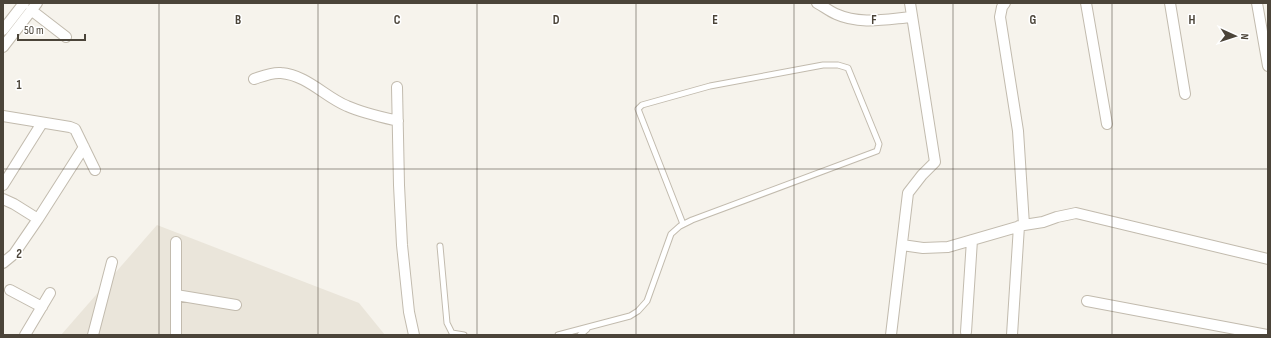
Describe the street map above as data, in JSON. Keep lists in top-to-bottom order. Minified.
{"scale_bar":"50 m","north":"right","grid":{"columns":["B","C","D","E","F","G","H"],"rows":["1","2"]}}
